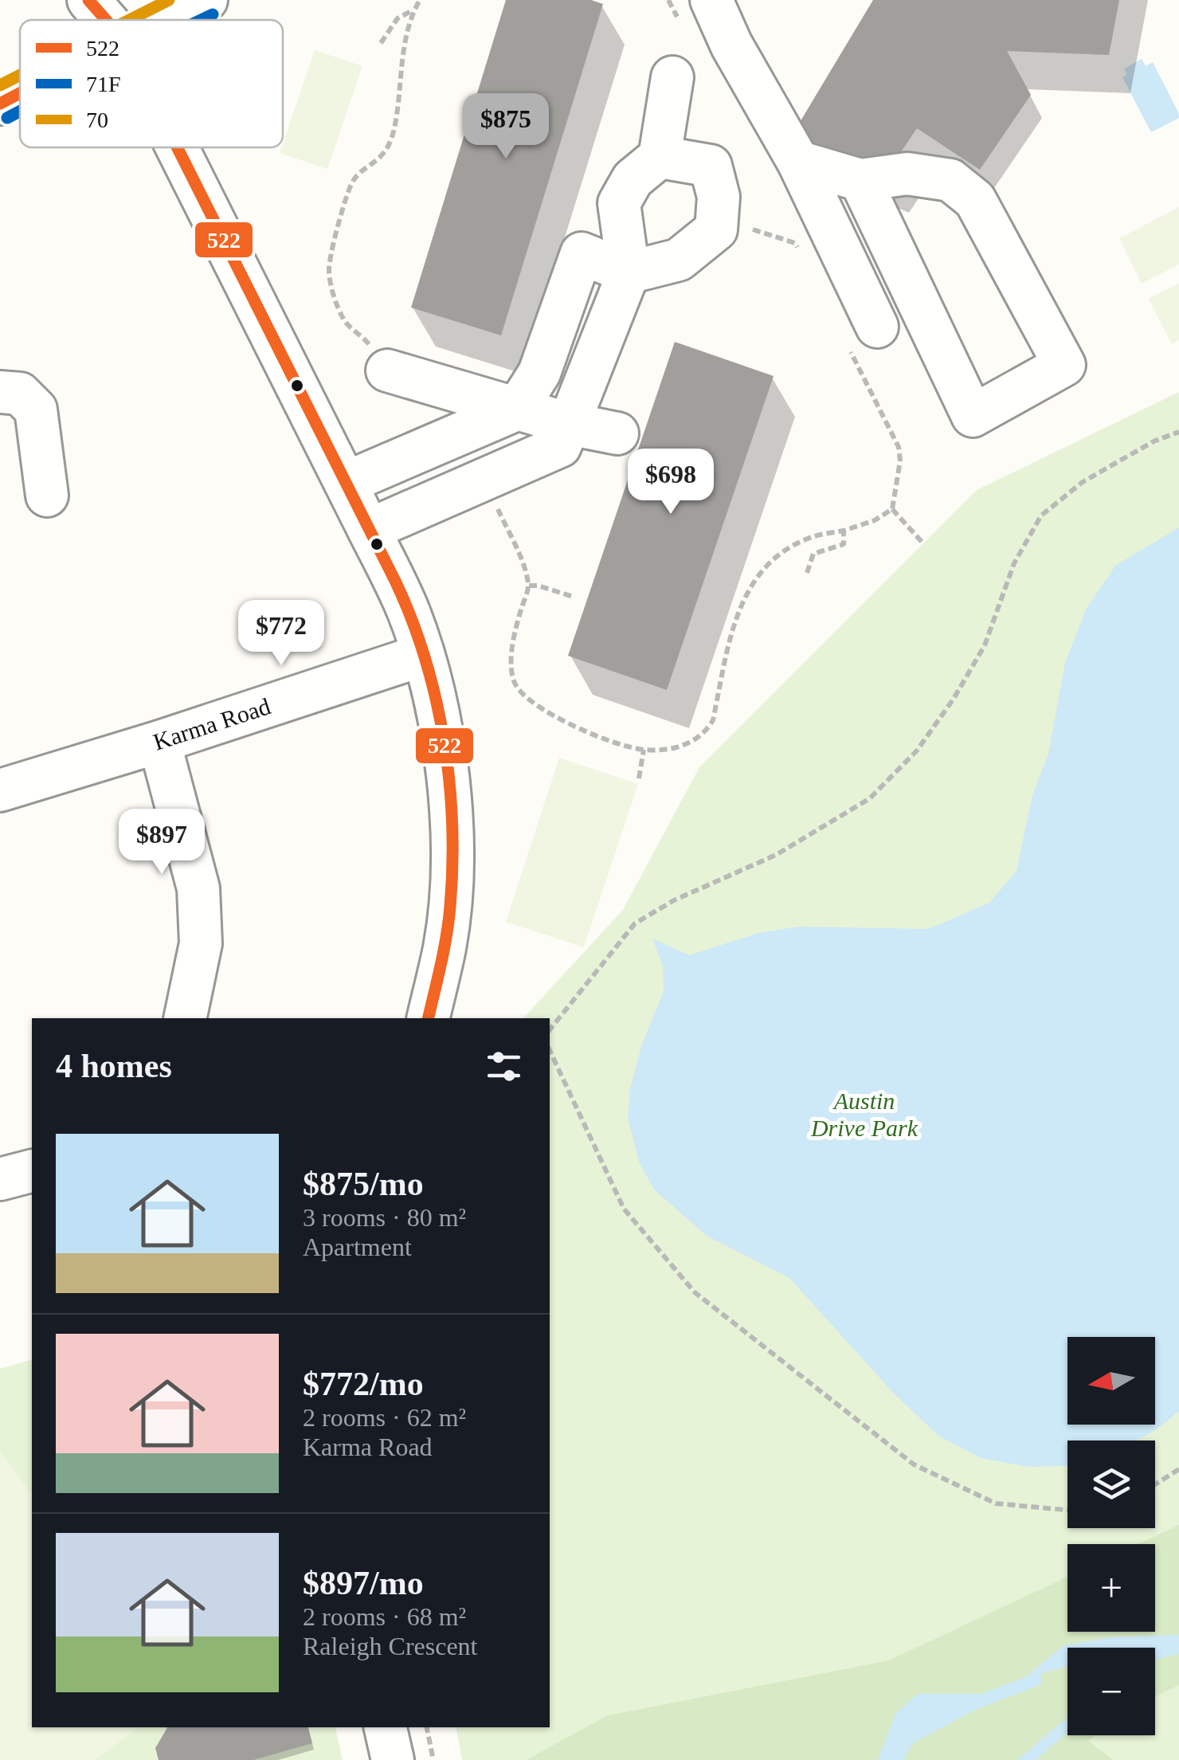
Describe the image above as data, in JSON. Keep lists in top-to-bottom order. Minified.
{"streets":{"street":["Karma Road"]},"parks":["Austin Drive Park"],"lines":["transit line 522","transit line 70","transit line 71F"],"legend":["522","71F","70"],"north":"left","page":{"price":["$875","$698","$772","$897"],"heading":"4 homes","list":[{"name":"$875/mo","note":"3 rooms · 80 m² · Apartment"},{"name":"$772/mo","note":"2 rooms · 62 m² · Karma Road"},{"name":"$897/mo","note":"2 rooms · 68 m² · Raleigh Crescent"}],"map_buttons":["+","−"]}}
